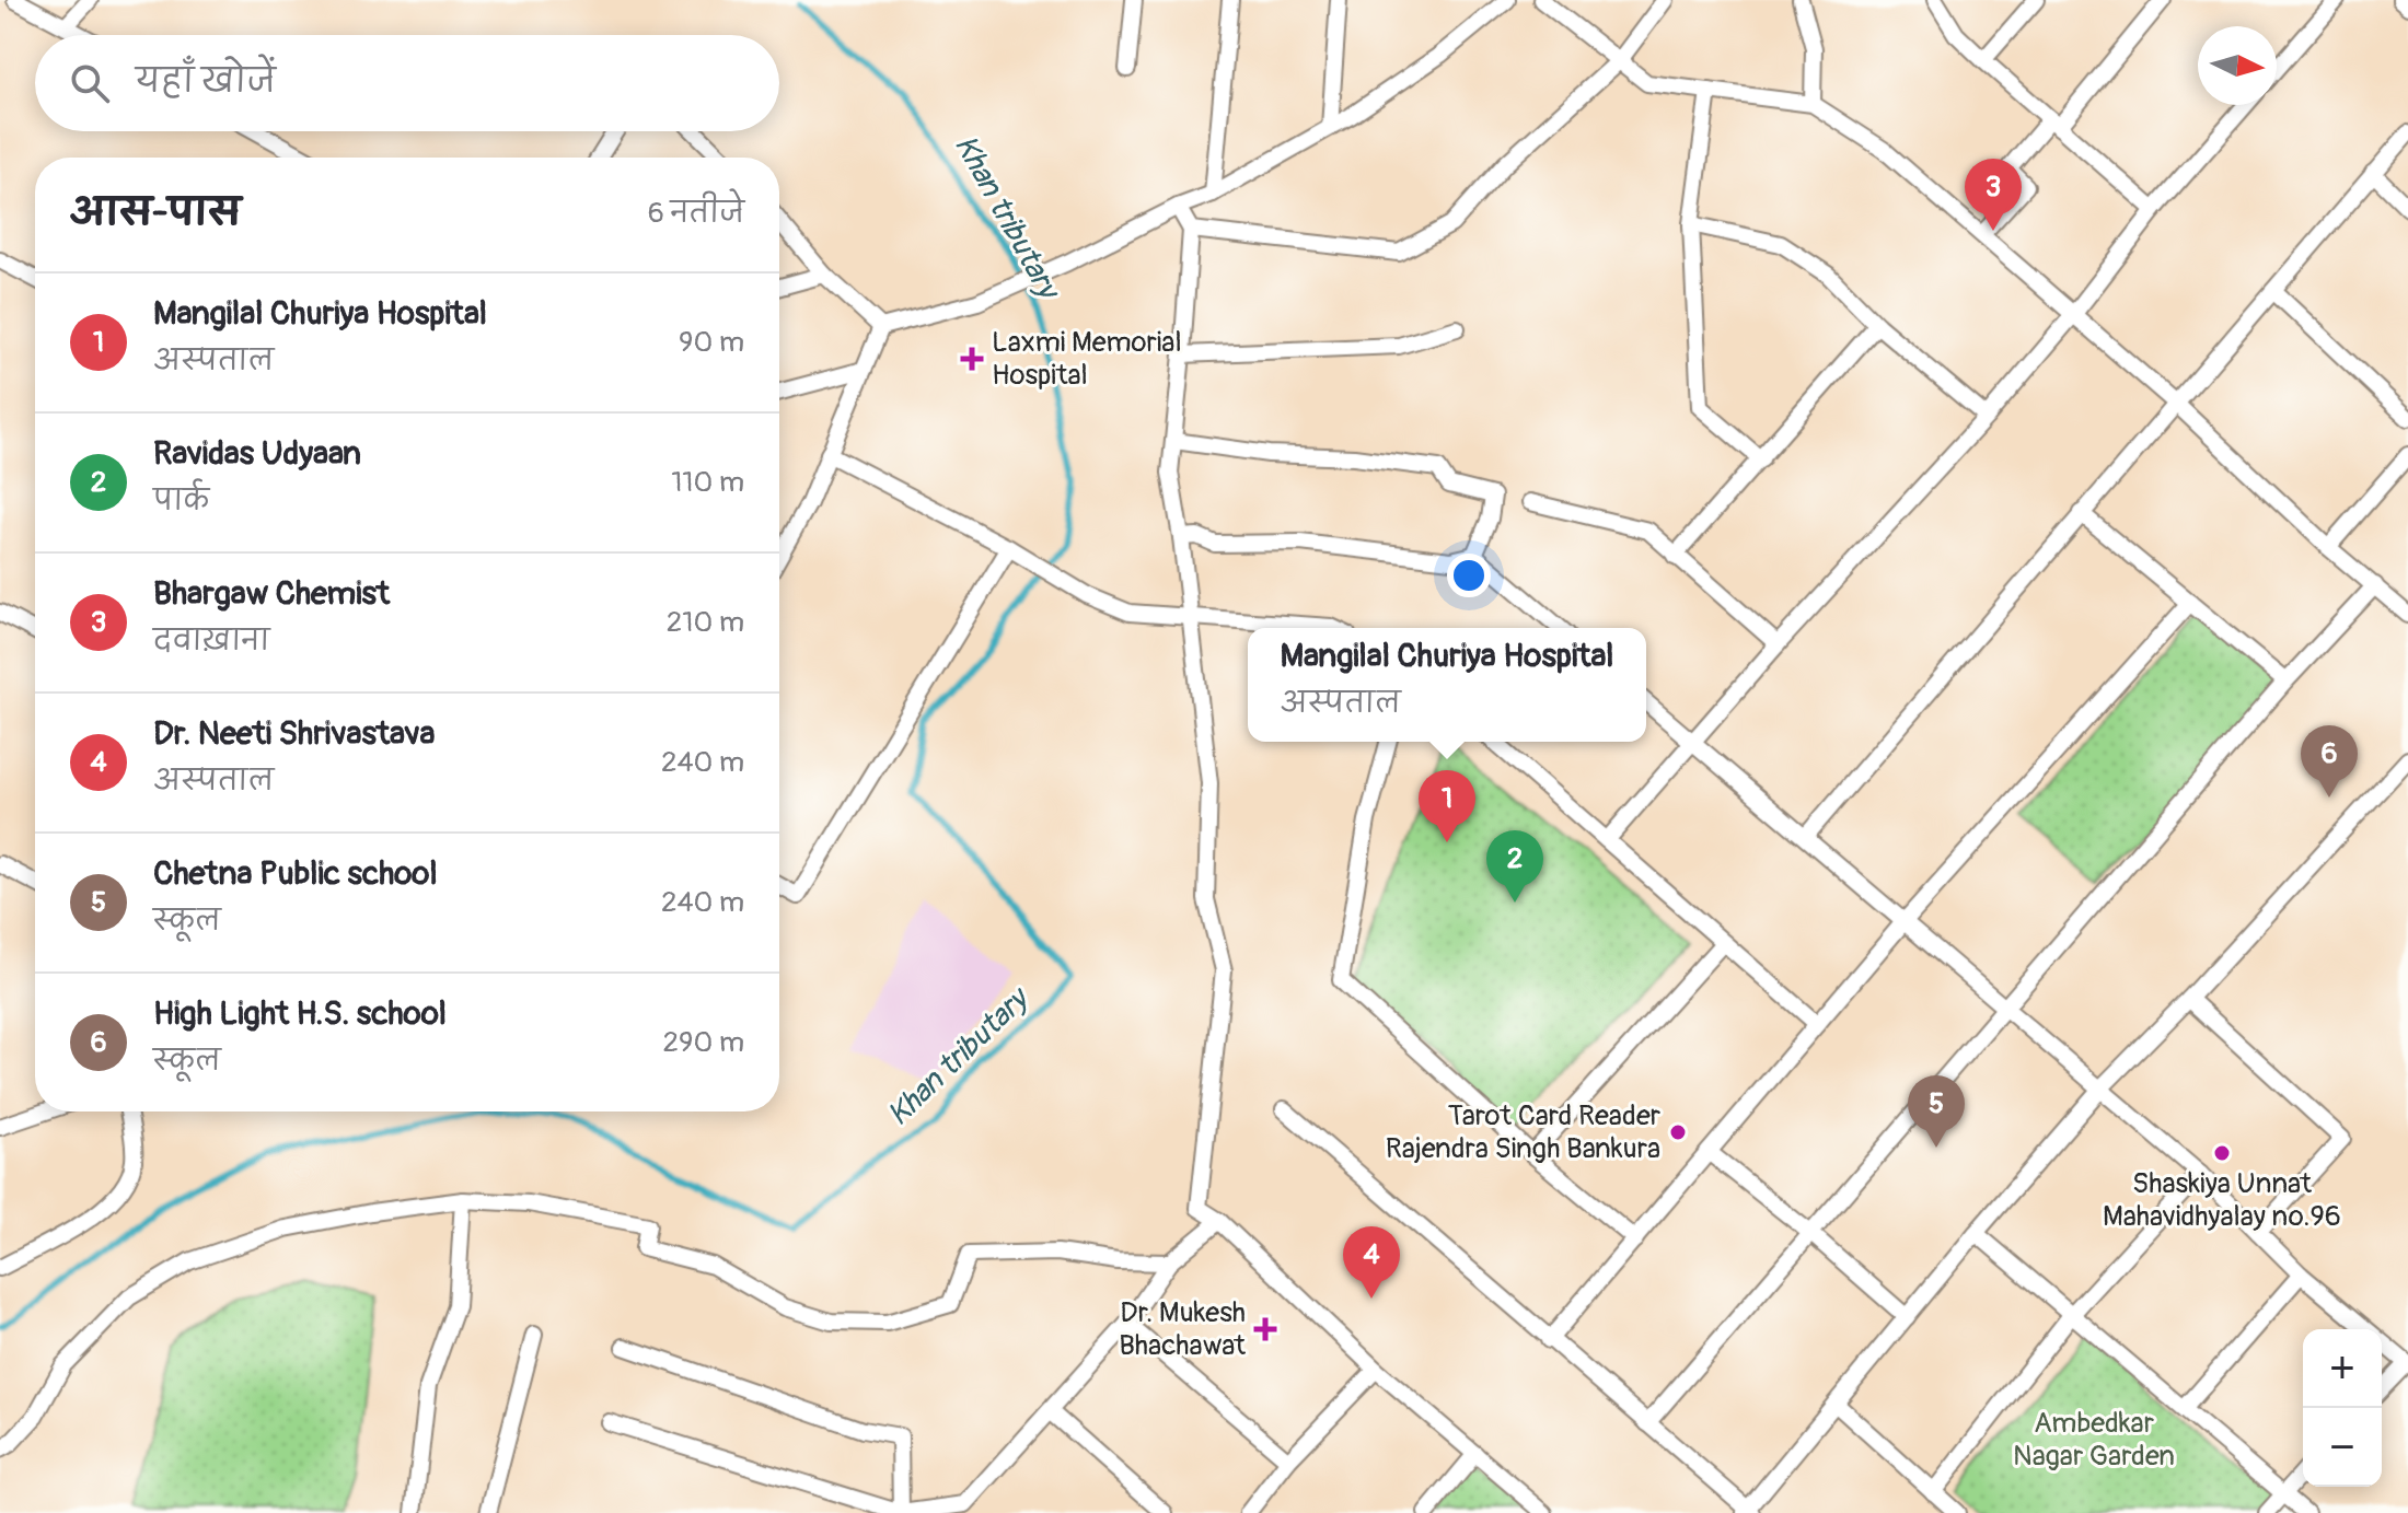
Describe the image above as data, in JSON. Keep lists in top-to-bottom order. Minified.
{"water":["Khan tributary"],"parks":["Ambedkar Nagar Garden"],"places":{"health":["Laxmi Memorial Hospital","Dr. Mukesh Bhachawat"],"other":["Tarot Card Reader Rajendra Singh Bankura","Shaskiya Unnat Mahavidhyalay no.96"]},"north":"right","page":{"search":"यहाँ खोजें","heading":["आस-पास","6 नतीजे"],"pins":["3","6","1","2","5","4"],"list":[{"mark":"1","name":"Mangilal Churiya Hospital","note":"अस्पताल","value":"90 m"},{"mark":"2","name":"Ravidas Udyaan","note":"पार्क","value":"110 m"},{"mark":"3","name":"Bhargaw Chemist","note":"दवाख़ाना","value":"210 m"},{"mark":"4","name":"Dr. Neeti Shrivastava","note":"अस्पताल","value":"240 m"},{"mark":"5","name":"Chetna Public school","note":"स्कूल","value":"240 m"},{"mark":"6","name":"High Light H.S. school","note":"स्कूल","value":"290 m"}],"popup":["Mangilal Churiya Hospital","अस्पताल"],"map_buttons":["+","−"]}}
